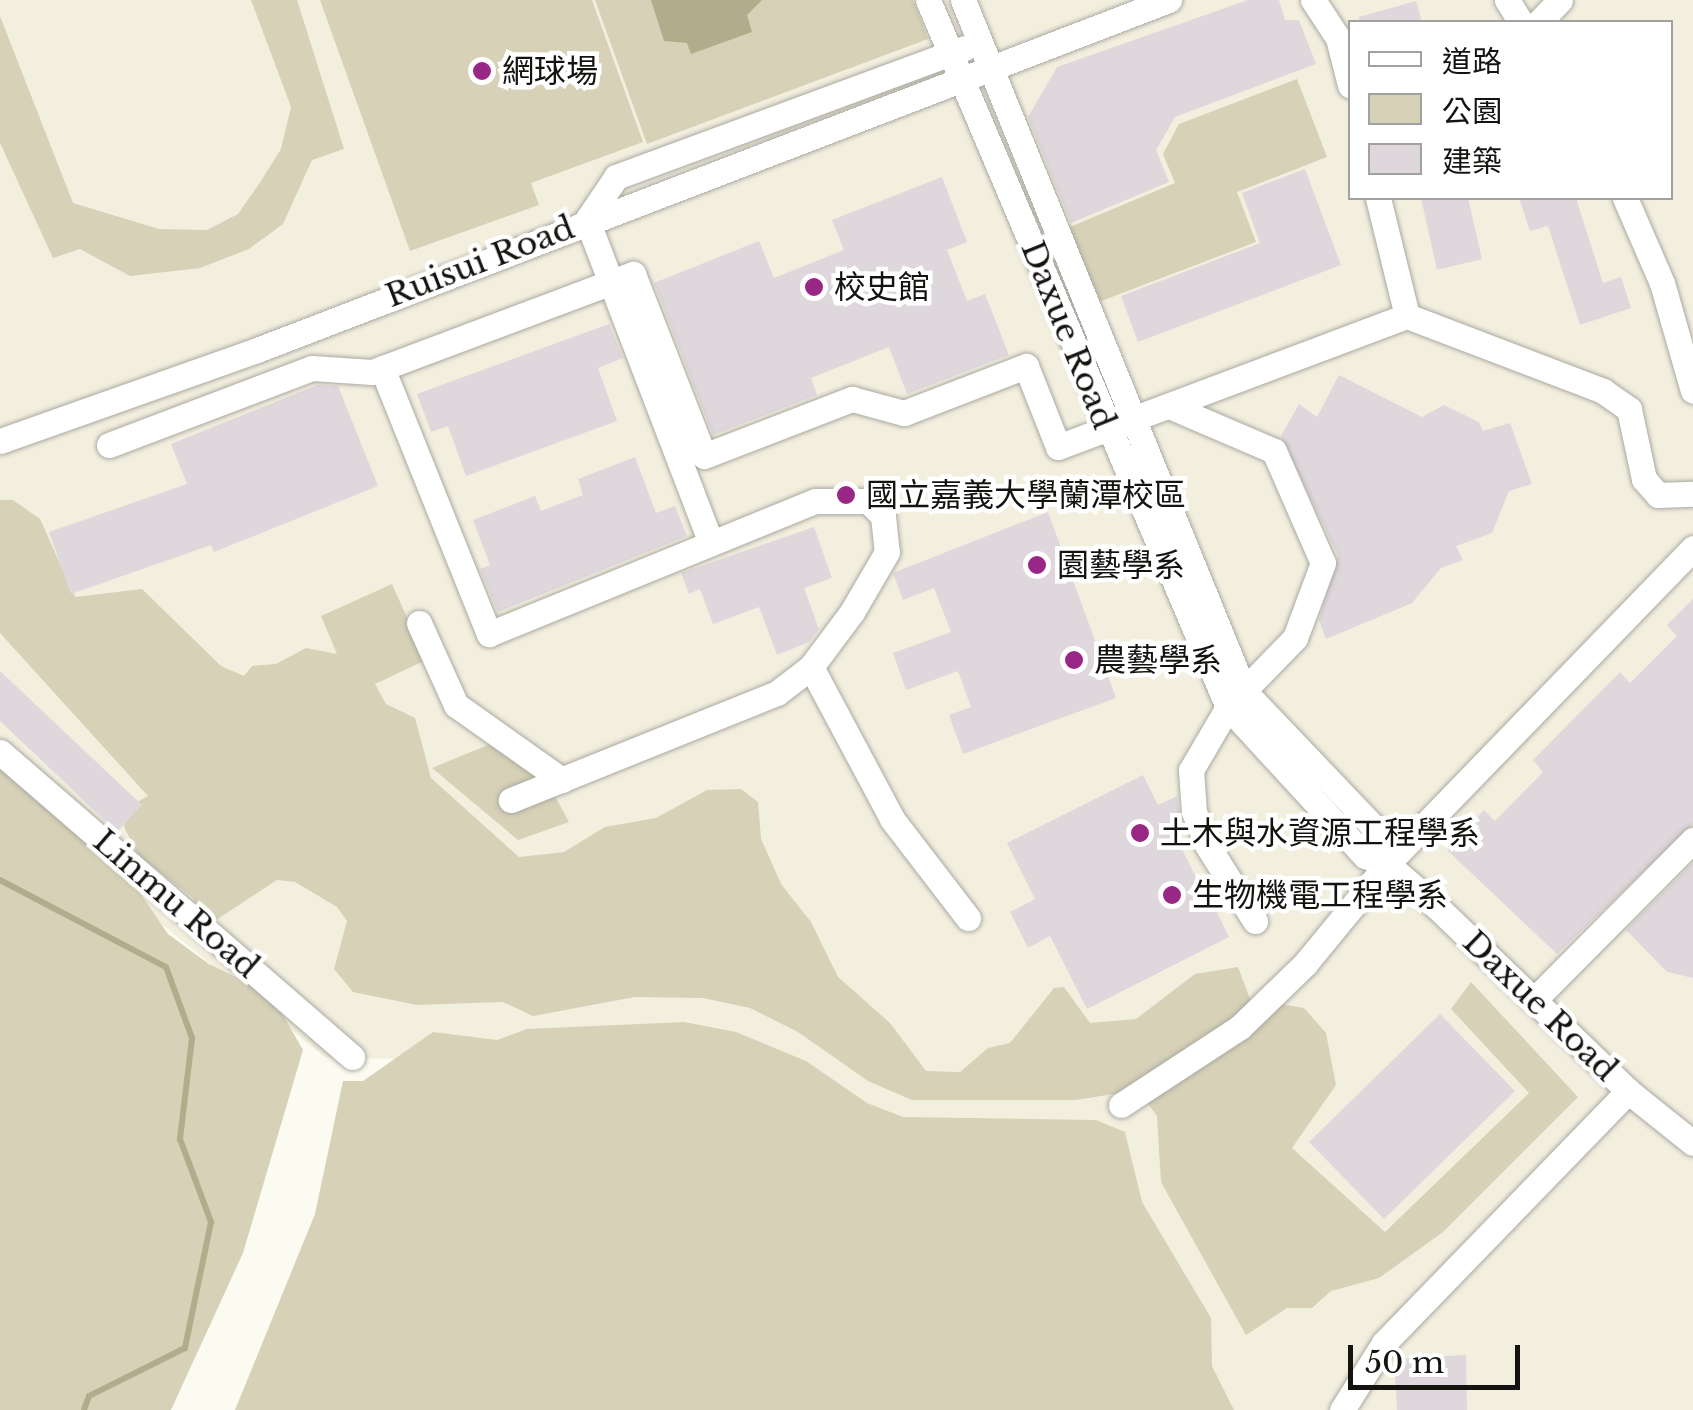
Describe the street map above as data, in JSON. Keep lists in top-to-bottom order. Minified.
{"streets":{"street":["Ruisui Road","Daxue Road","Linmu Road"]},"crossings":[["Ruisui Road","Daxue Road"]],"places":["網球場","校史館","國立嘉義大學蘭潭校區","園藝學系","農藝學系","土木與水資源工程學系","生物機電工程學系"],"legend":["道路","公園","建築"],"scale_bar":"50 m"}
